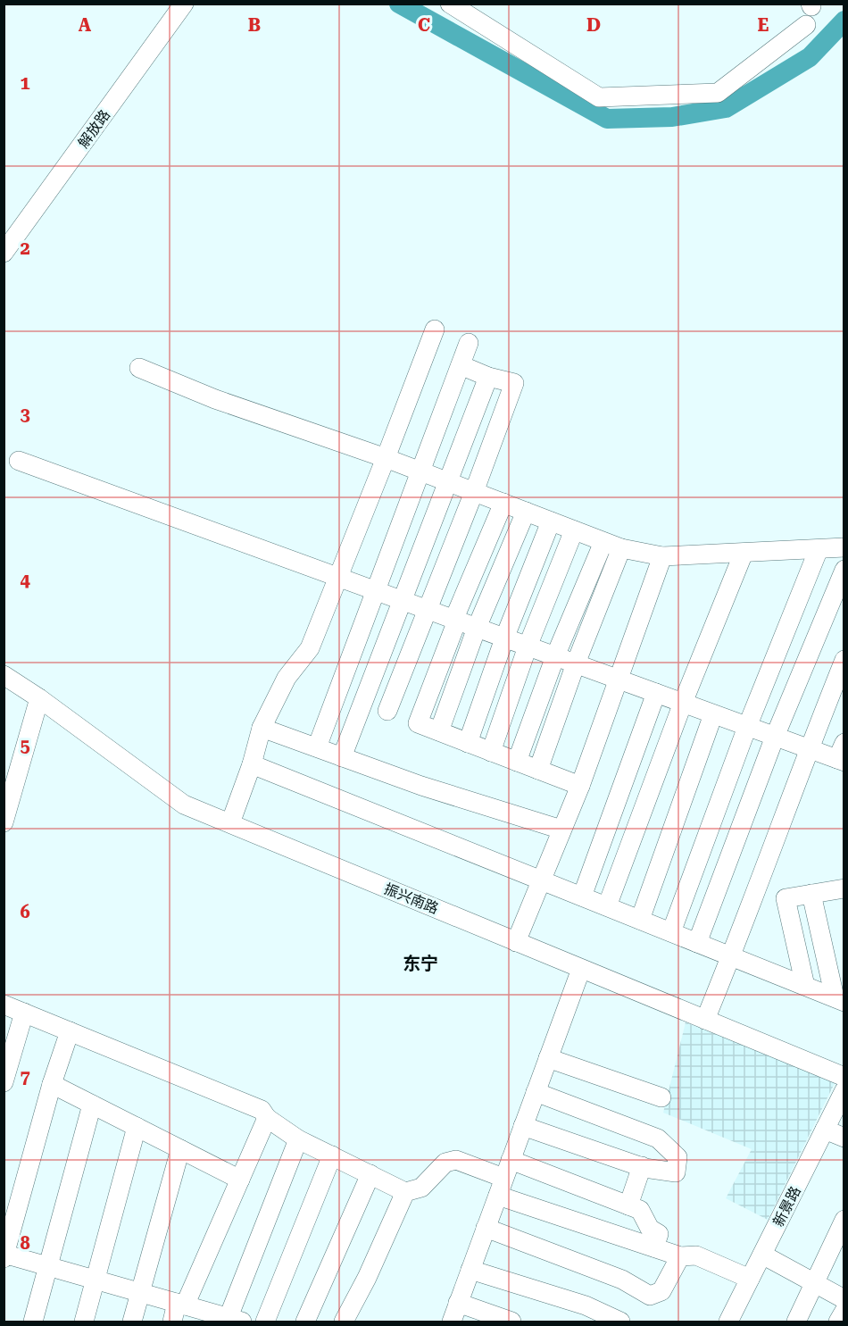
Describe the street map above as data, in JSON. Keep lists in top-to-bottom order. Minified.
{"streets":{"street":["解放路","振兴南路","新景路"]},"districts":["东宁"],"grid":{"columns":["A","B","C","D","E"],"rows":["1","2","3","4","5","6","7","8"]}}
